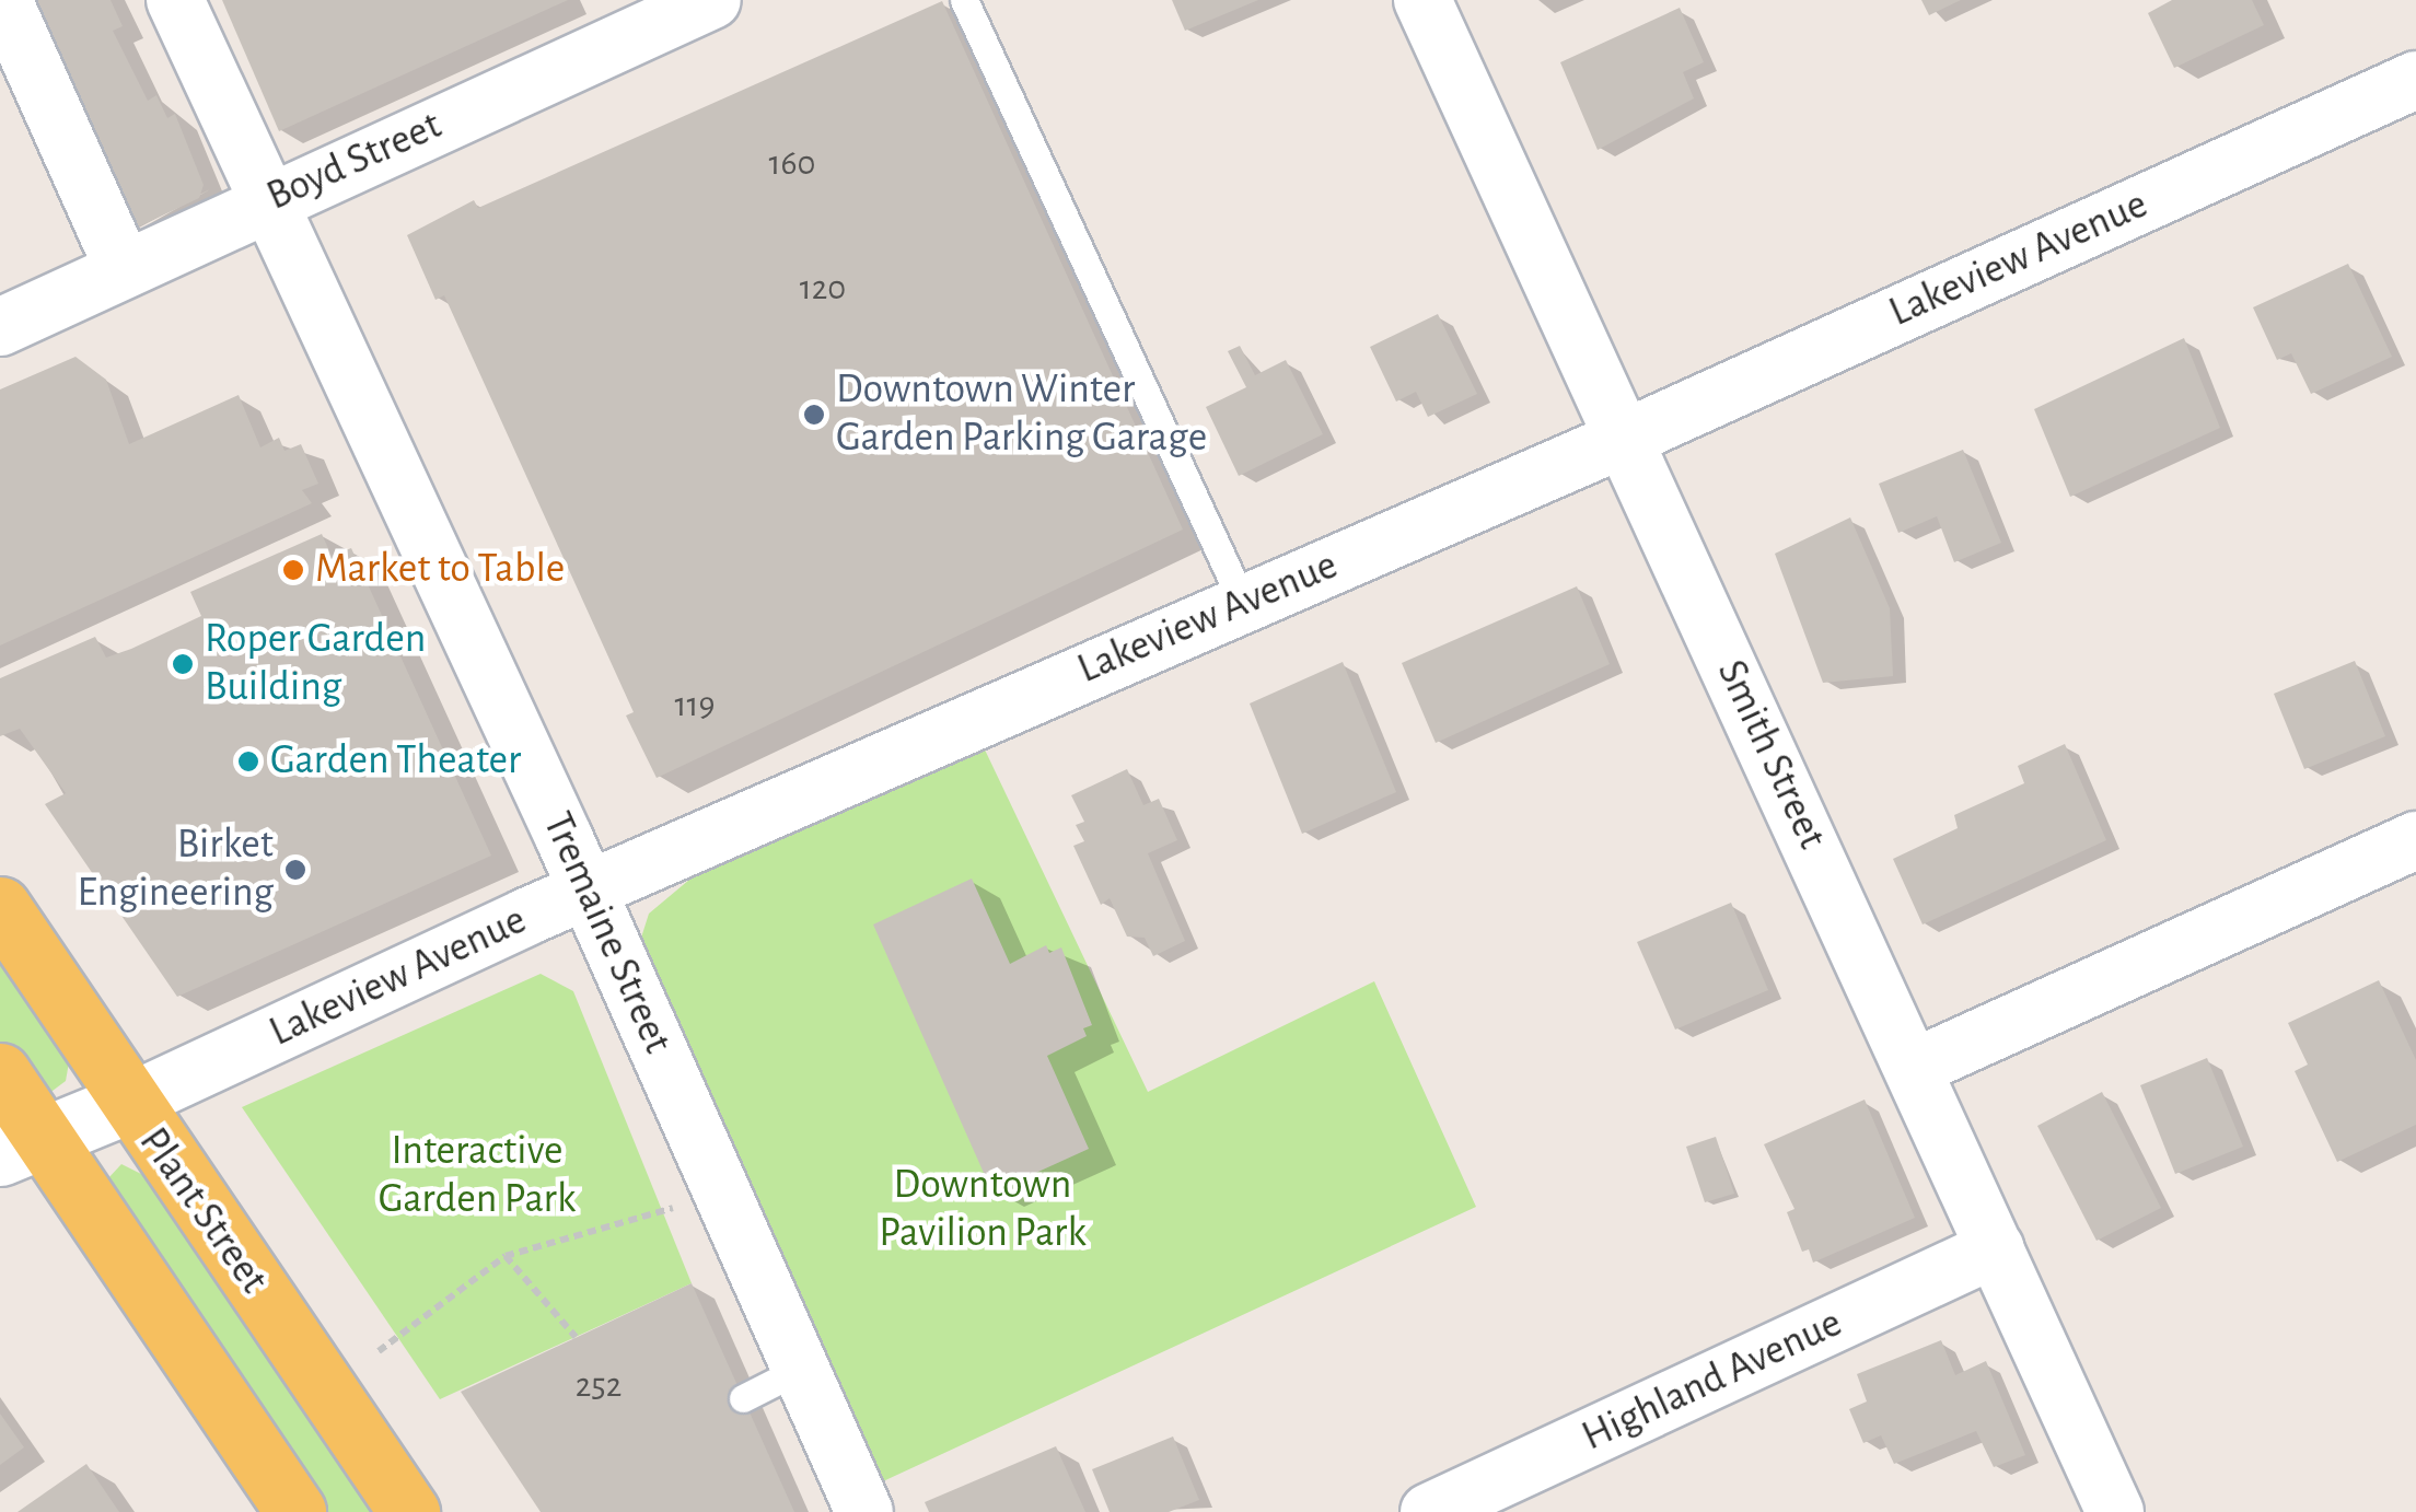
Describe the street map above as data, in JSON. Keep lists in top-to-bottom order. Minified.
{"streets":{"main road":["Plant Street"],"street":["Boyd Street","Lakeview Avenue","Smith Street","Tremaine Street","Highland Avenue"]},"crossings":[["Boyd Street","Tremaine Street"],["Lakeview Avenue","Smith Street"],["Lakeview Avenue","Tremaine Street"],["Lakeview Avenue","Plant Street"],["Smith Street","Highland Avenue"]],"parks":["Interactive Garden Park","Downtown Pavilion Park"],"places":["Downtown Winter Garden Parking Garage","Market to Table","Roper Garden Building","Garden Theater","Birket Engineering"],"house_numbers":["160","120","119","252"]}
